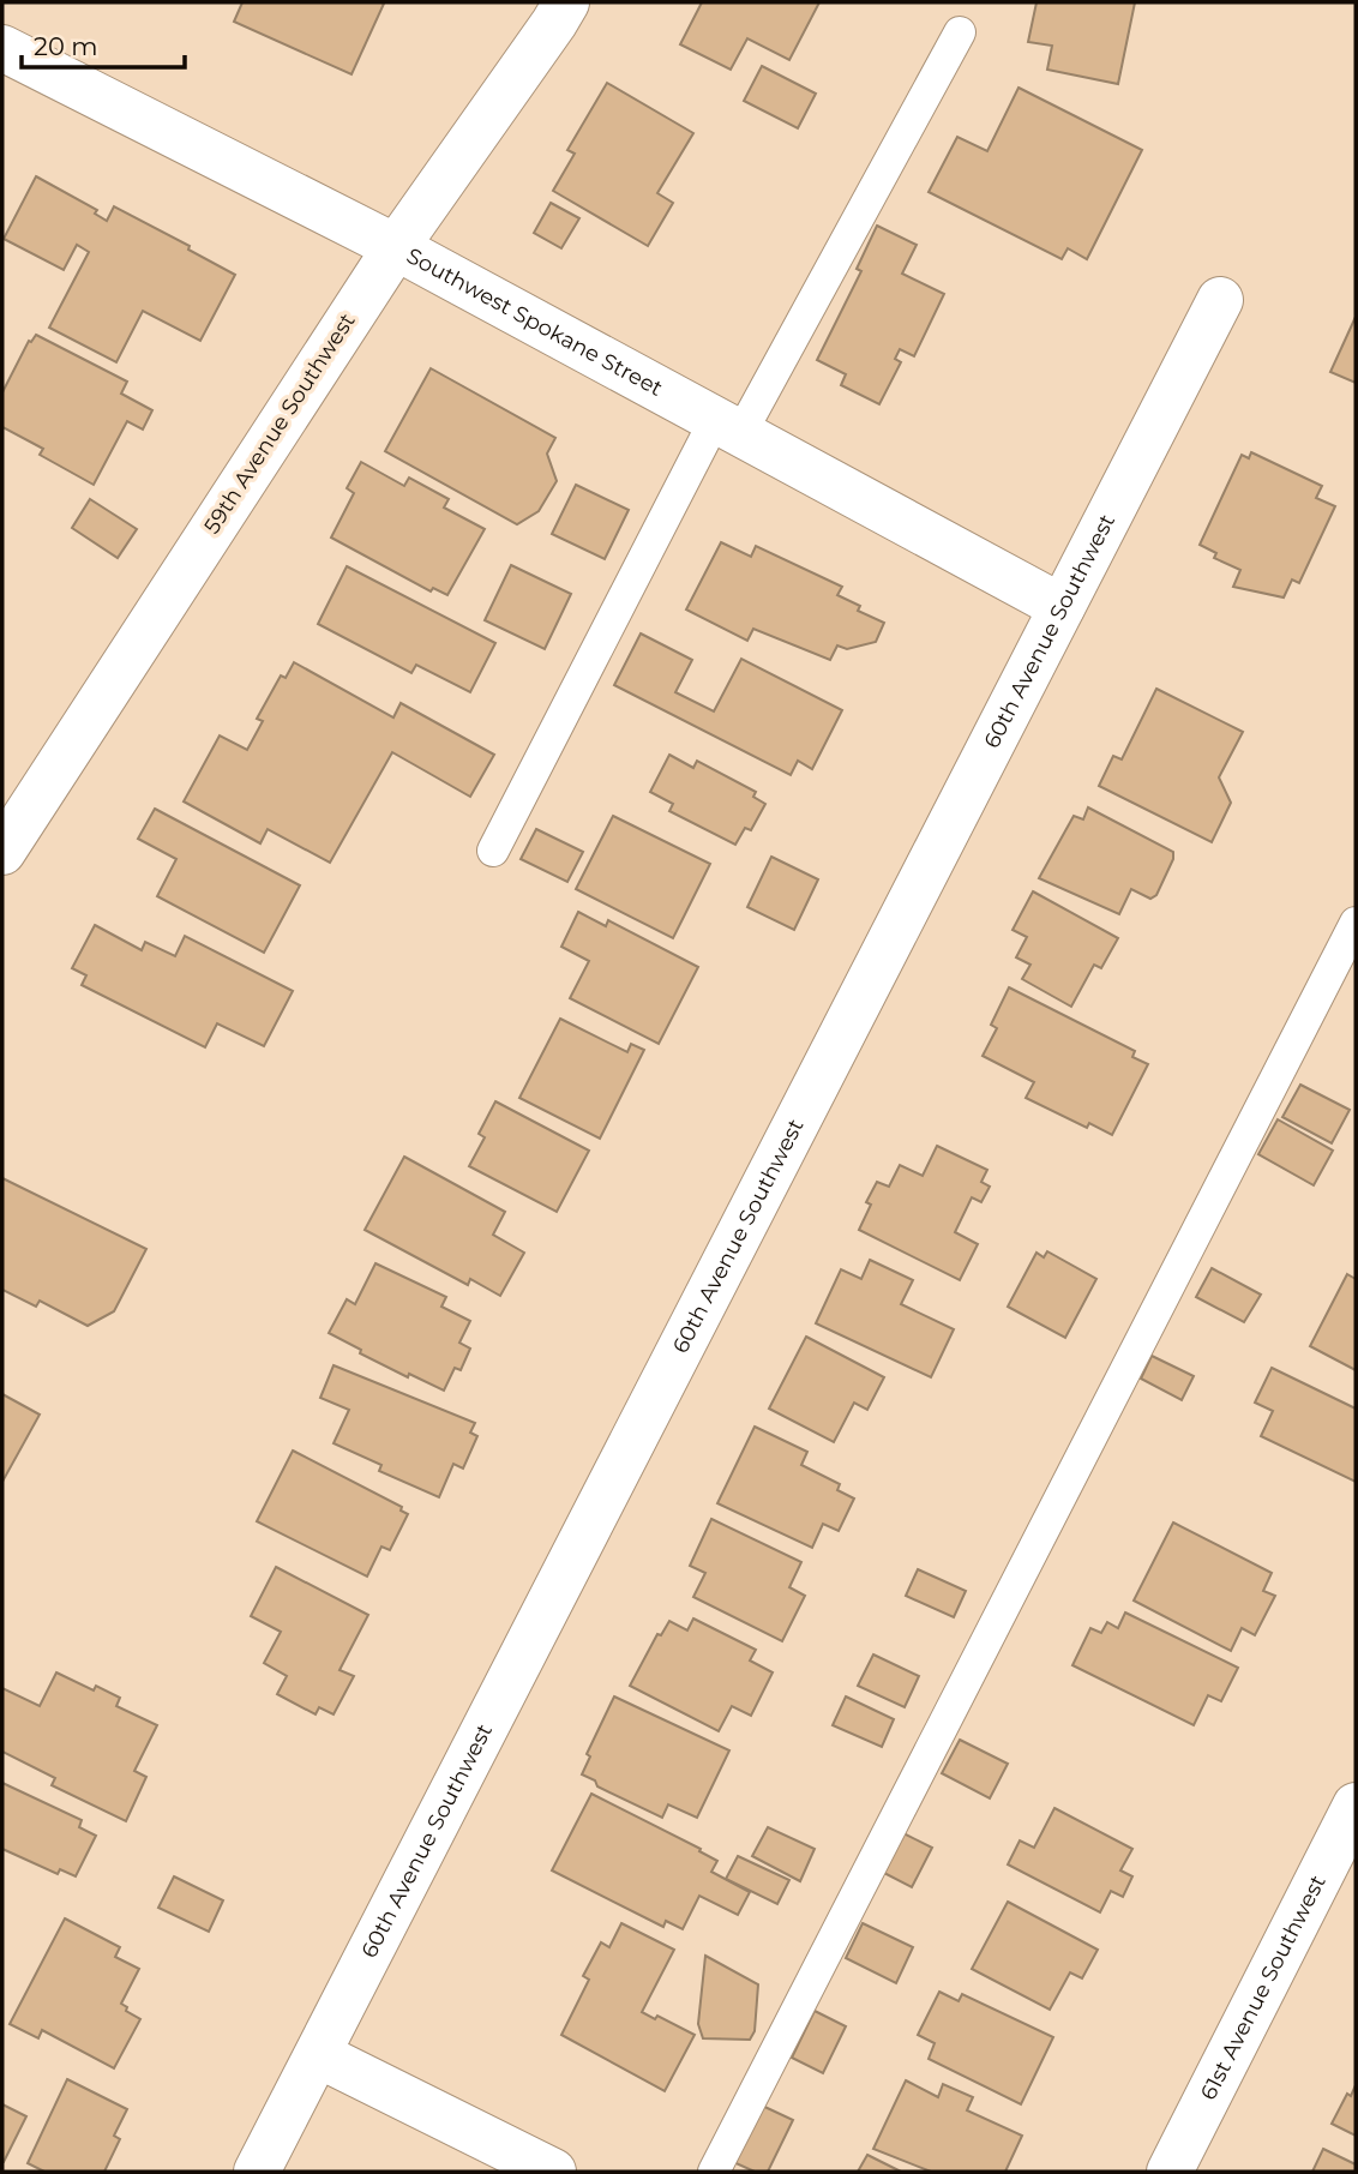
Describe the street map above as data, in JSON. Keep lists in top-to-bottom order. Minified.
{"streets":{"street":["Southwest Spokane Street","59th Avenue Southwest","60th Avenue Southwest","61st Avenue Southwest"]},"crossings":[["Southwest Spokane Street","59th Avenue Southwest"],["Southwest Spokane Street","60th Avenue Southwest"]],"scale_bar":"20 m"}
